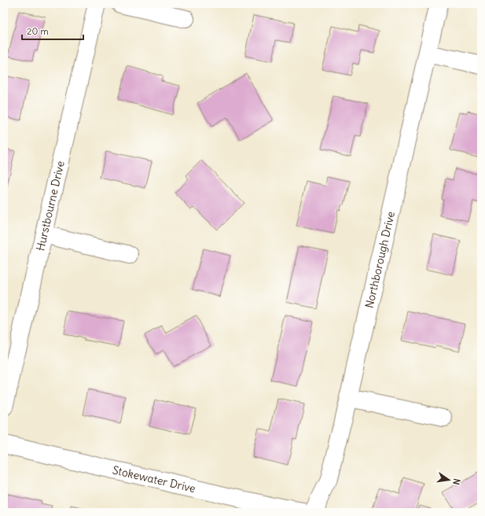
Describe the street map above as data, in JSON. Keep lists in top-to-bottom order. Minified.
{"streets":{"street":["Hurstbourne Drive","Northborough Drive","Stokewater Drive"]},"scale_bar":"20 m","north":"right"}
